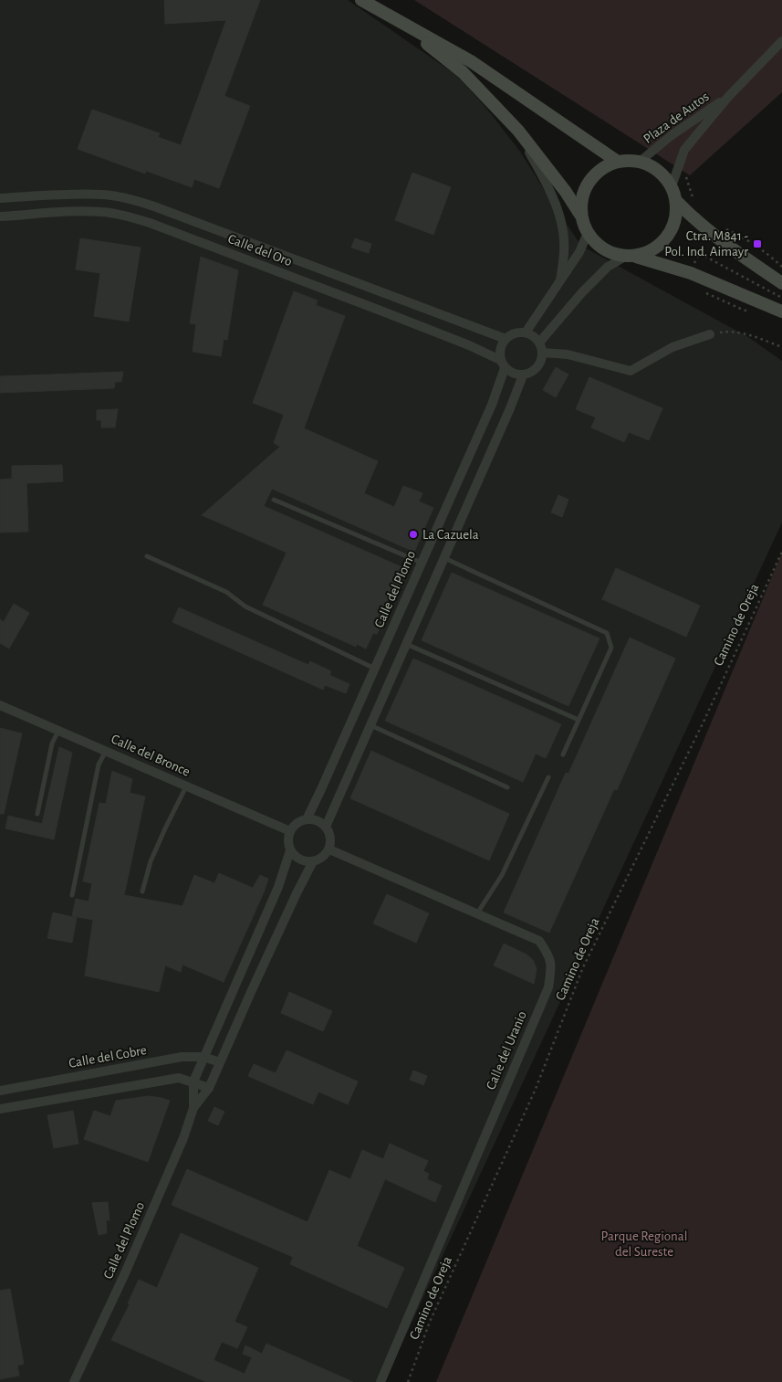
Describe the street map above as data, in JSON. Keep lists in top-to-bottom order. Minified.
{"streets":{"street":["Plaza de Autos","Calle del Oro","Calle del Plomo","Calle del Bronce","Calle del Uranio","Calle del Cobre"],"path":["Camino de Oreja"]},"crossings":[["Calle del Oro","Calle del Plomo"],["Calle del Plomo","Calle del Bronce"],["Calle del Plomo","Calle del Uranio"],["Calle del Plomo","Calle del Cobre"],["Calle del Bronce","Calle del Uranio"]],"parks":["Parque Regional del Sureste"],"places":{"transit":["Ctra. M841 - Pol. Ind. Aimayr"],"other":["La Cazuela"]}}
